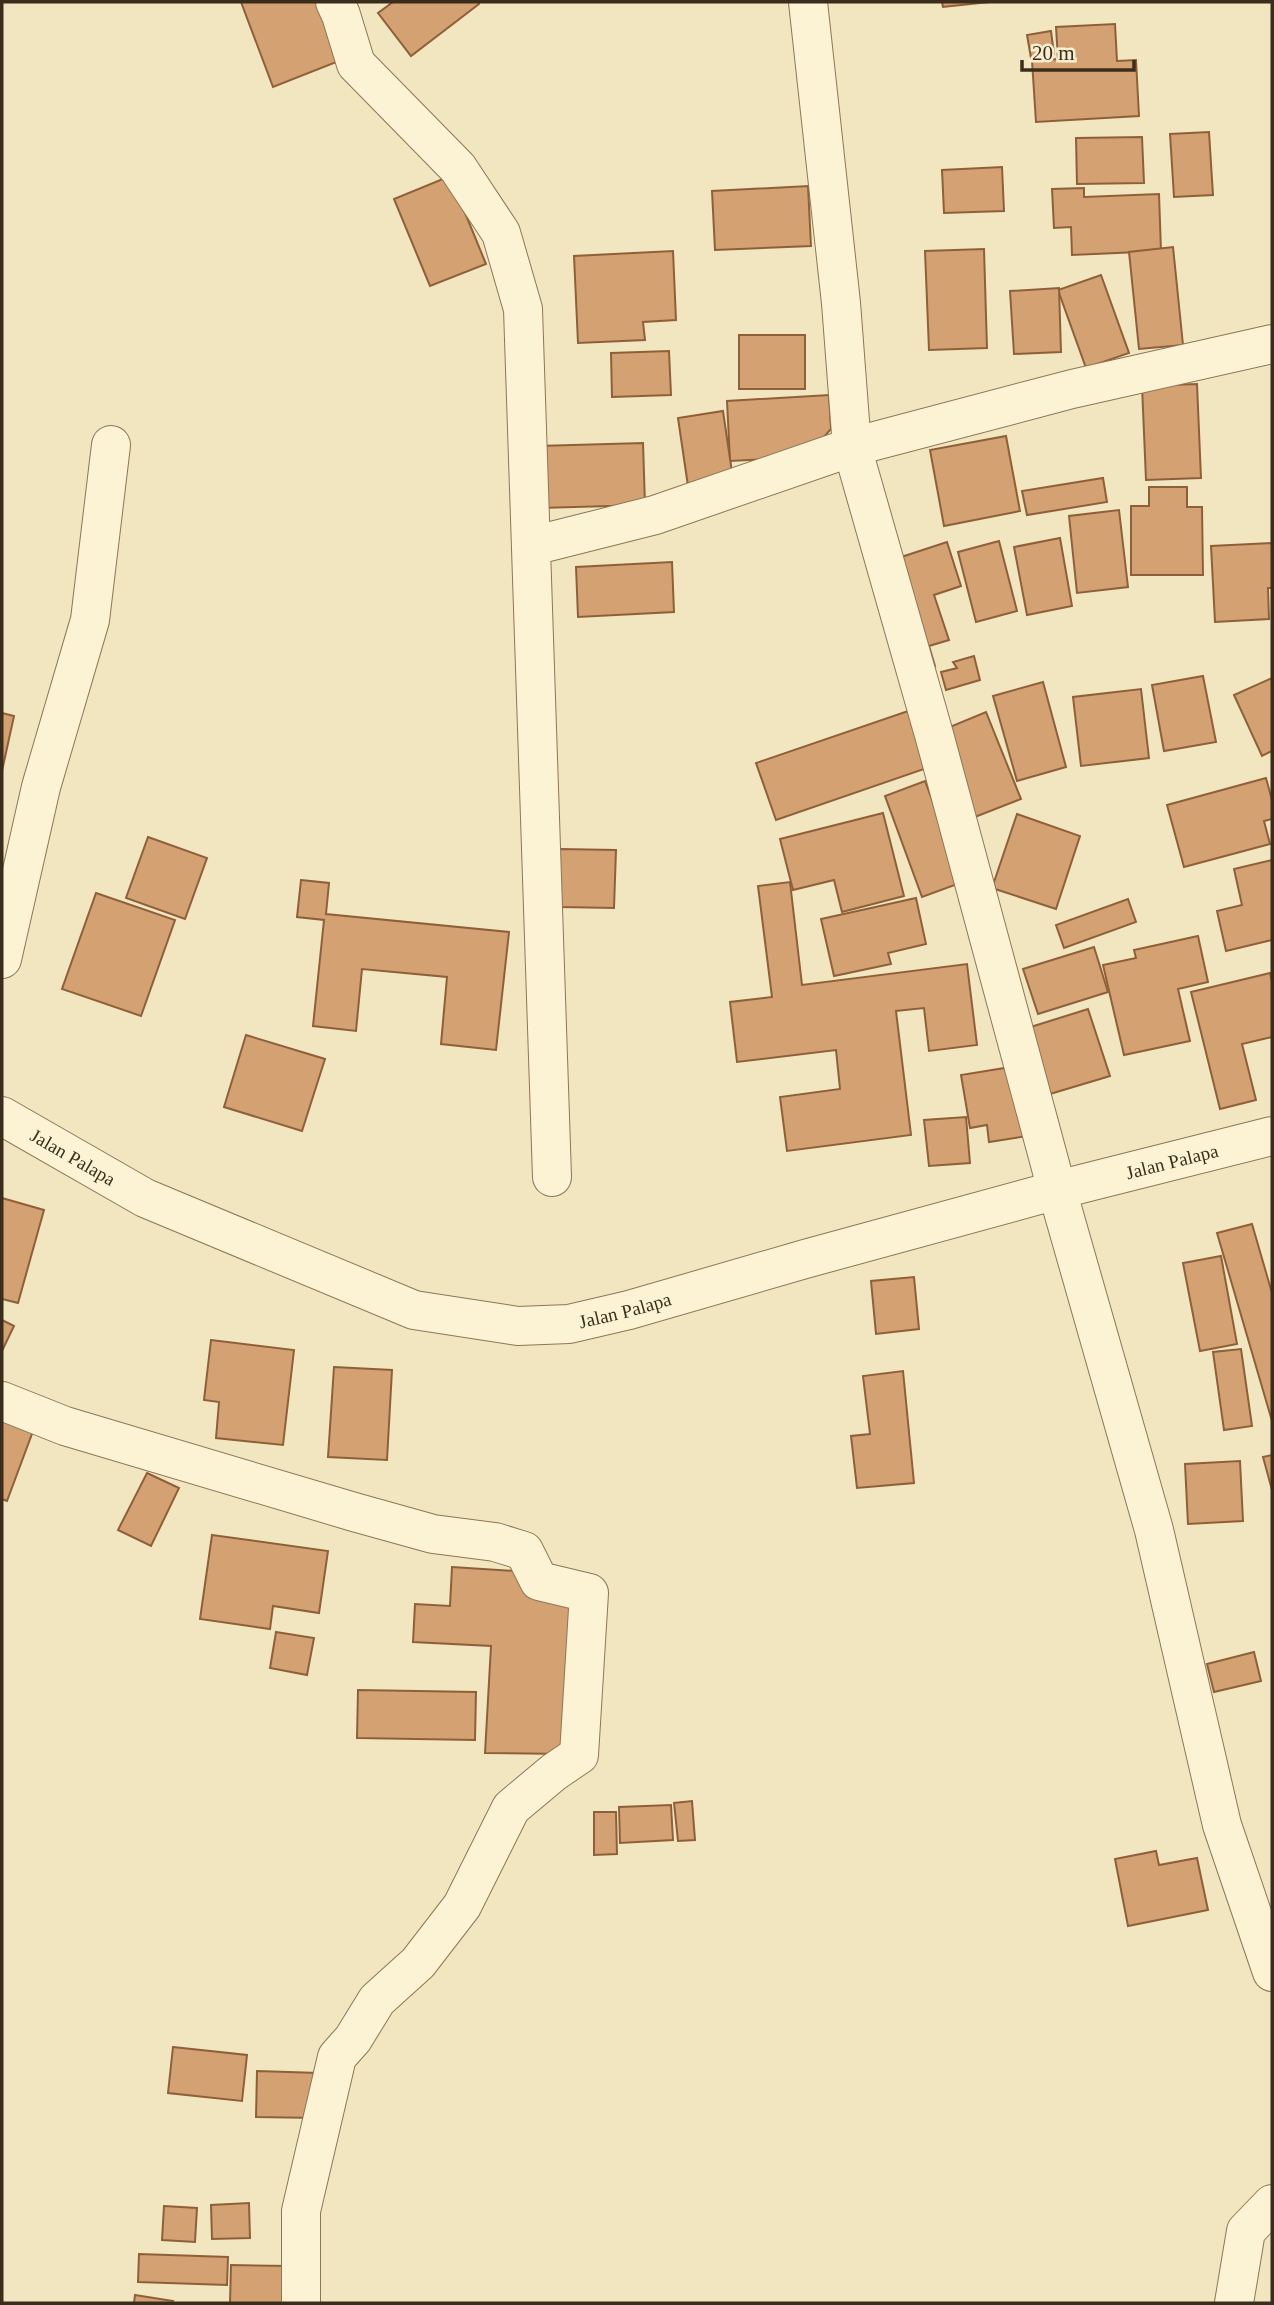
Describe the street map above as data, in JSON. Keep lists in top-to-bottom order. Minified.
{"streets":{"street":["Jalan Palapa"]},"scale_bar":"20 m"}
